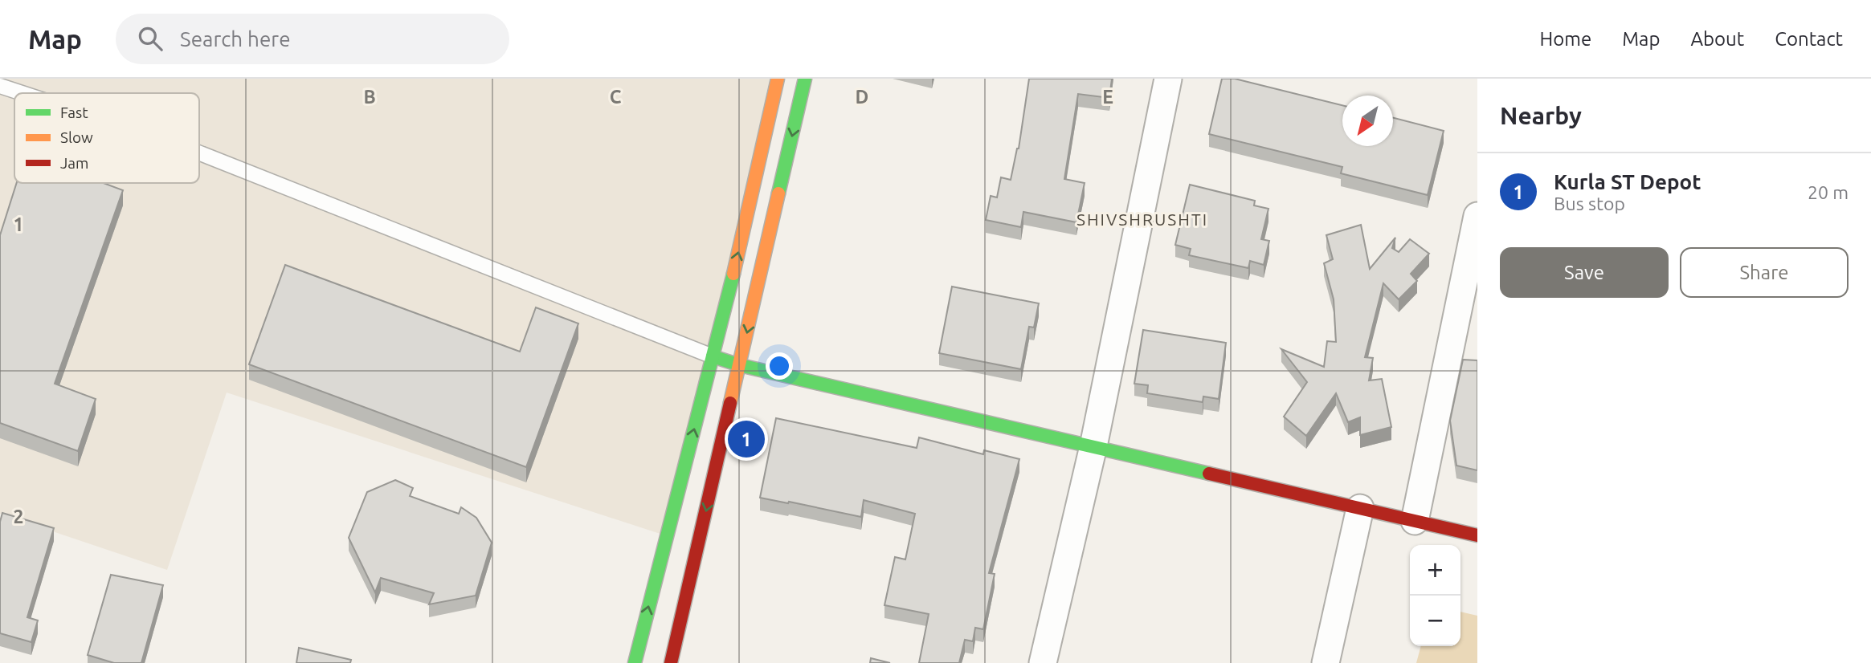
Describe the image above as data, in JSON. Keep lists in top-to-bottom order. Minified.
{"districts":["SHIVSHRUSHTI"],"legend":["Fast","Slow","Jam"],"north":"bottom left","page":{"header":"Map","search":"Search here","nav":["Home","Map","About","Contact"],"heading":"Nearby","list":[{"mark":"1","name":"Kurla ST Depot","note":"Bus stop","value":"20 m"}],"buttons":["Save","Share"],"pins":"1","map_buttons":["+","−"]},"grid":{"columns":["B","C","D","E"],"rows":["1","2"]}}
